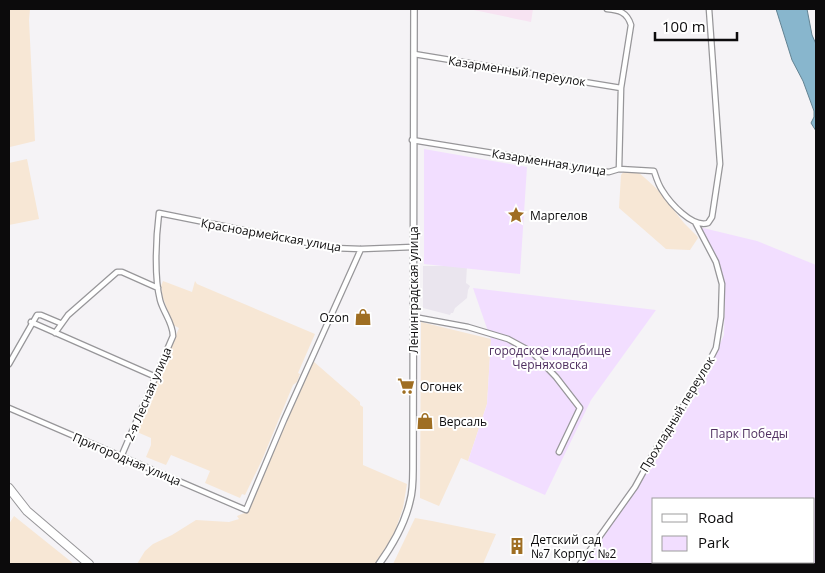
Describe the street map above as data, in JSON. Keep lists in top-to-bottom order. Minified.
{"streets":{"street":["Казарменный переулок","Казарменная улица","Красноармейская улица","Ленинградская улица","2-я Лесная улица","Прохладный переулок","Пригородная улица"]},"crossings":[["Казарменный переулок","Казарменная улица"],["Казарменный переулок","Ленинградская улица"],["Казарменная улица","Ленинградская улица"],["Красноармейская улица","Ленинградская улица"],["Красноармейская улица","2-я Лесная улица"],["Красноармейская улица","Пригородная улица"],["2-я Лесная улица","Пригородная улица"]],"parks":["городское кладбище Черняховска","Парк Победы"],"places":{"place":["Маргелов"],"shop":["Ozon","Версаль"],"supermarket":["Огонек"],"building":["Детский сад №7 Корпус №2"]},"legend":["Road","Park"],"scale_bar":"100 m"}
